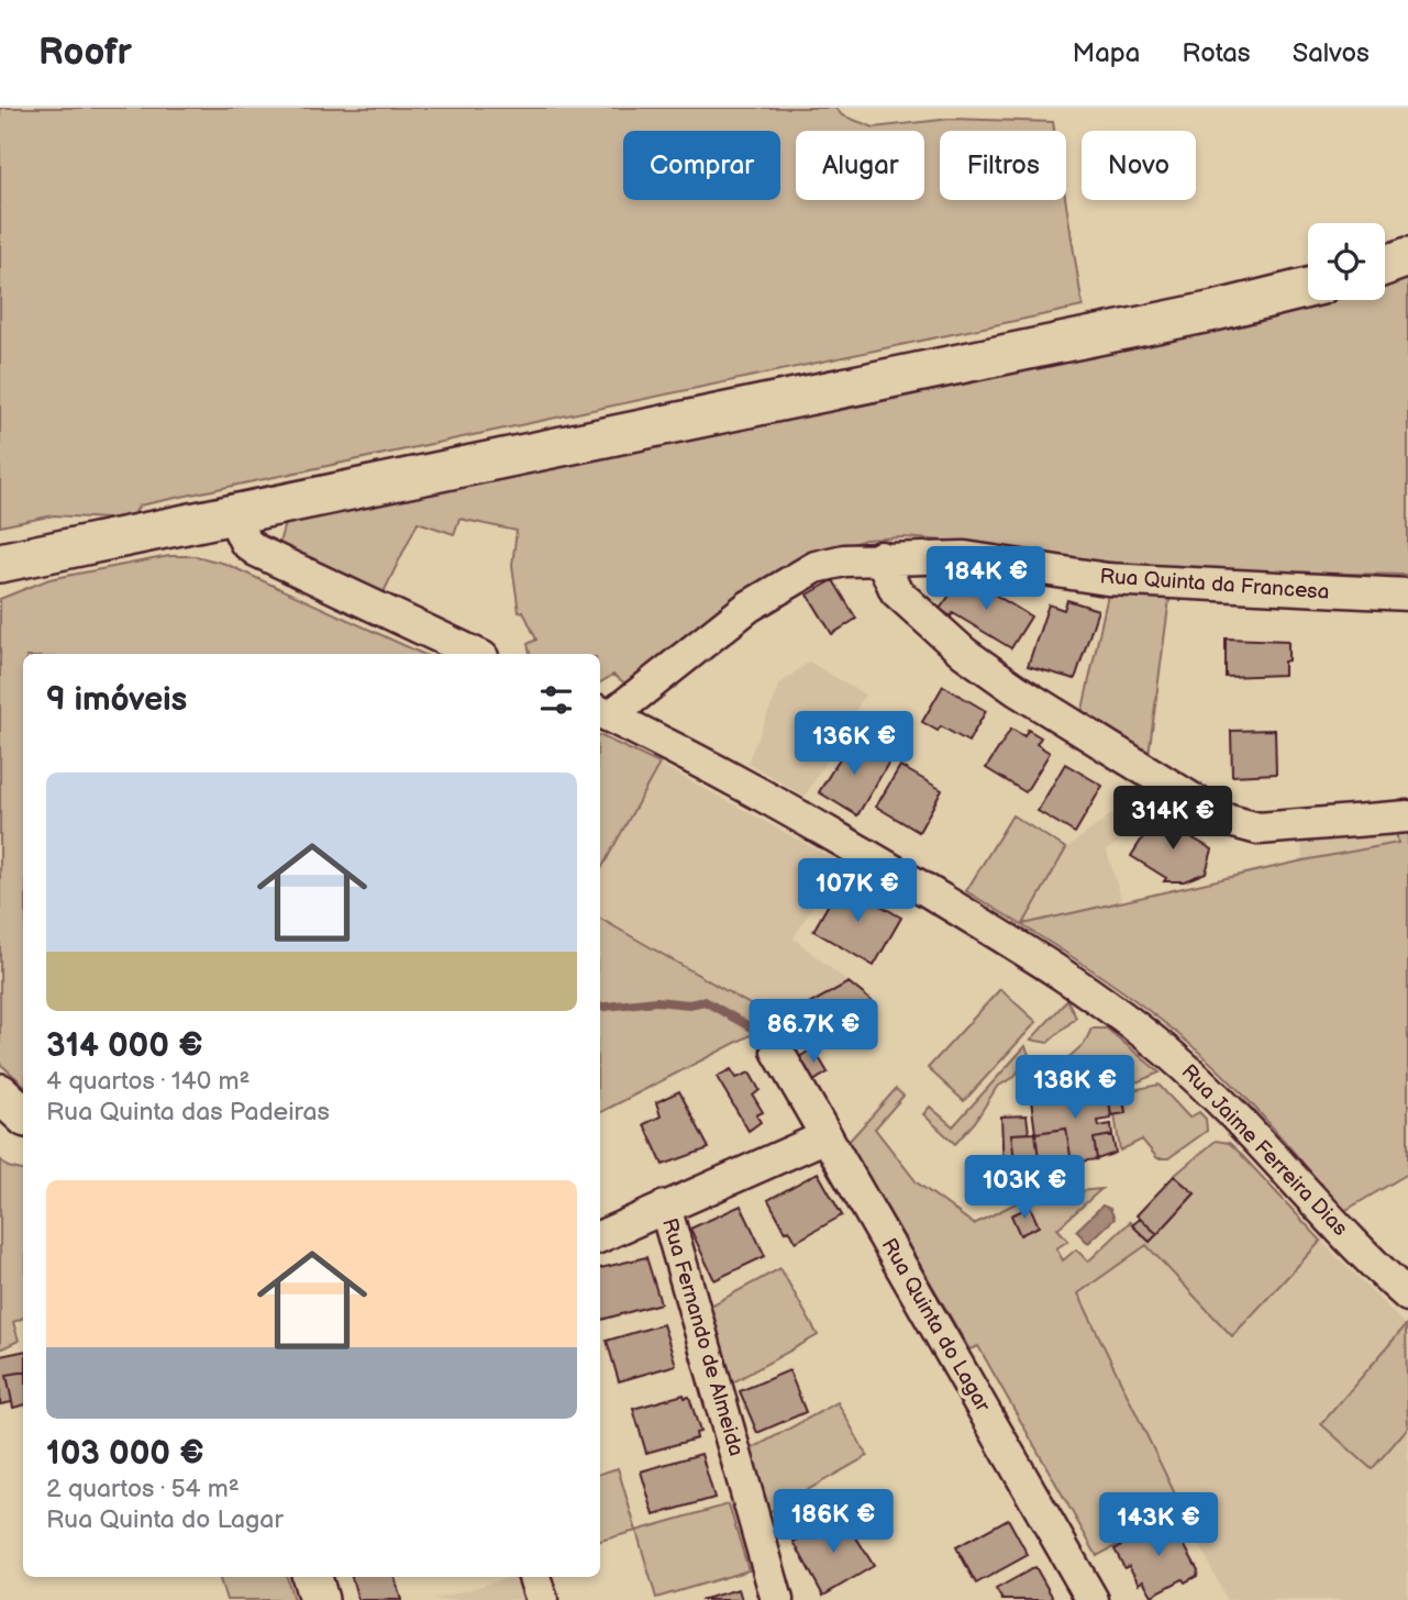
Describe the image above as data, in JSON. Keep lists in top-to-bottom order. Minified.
{"streets":{"street":["Rua Quinta da Francesa","Rua Jaime Ferreira Dias","Rua Quinta do Lagar","Rua Fernando de Almeida"]},"crossings":[["Rua Quinta da Francesa","Rua Jaime Ferreira Dias"]],"page":{"header":"Roofr","nav":["Mapa","Rotas","Salvos"],"chip":["Comprar","Alugar","Filtros","Novo"],"price":["184K €","136K €","314K €","107K €","86.7K €","138K €","103K €","186K €","143K €"],"heading":"9 imóveis","list":[{"name":"314 000 €","note":"4 quartos · 140 m² · Rua Quinta das Padeiras"},{"name":"103 000 €","note":"2 quartos · 54 m² · Rua Quinta do Lagar"}]}}
